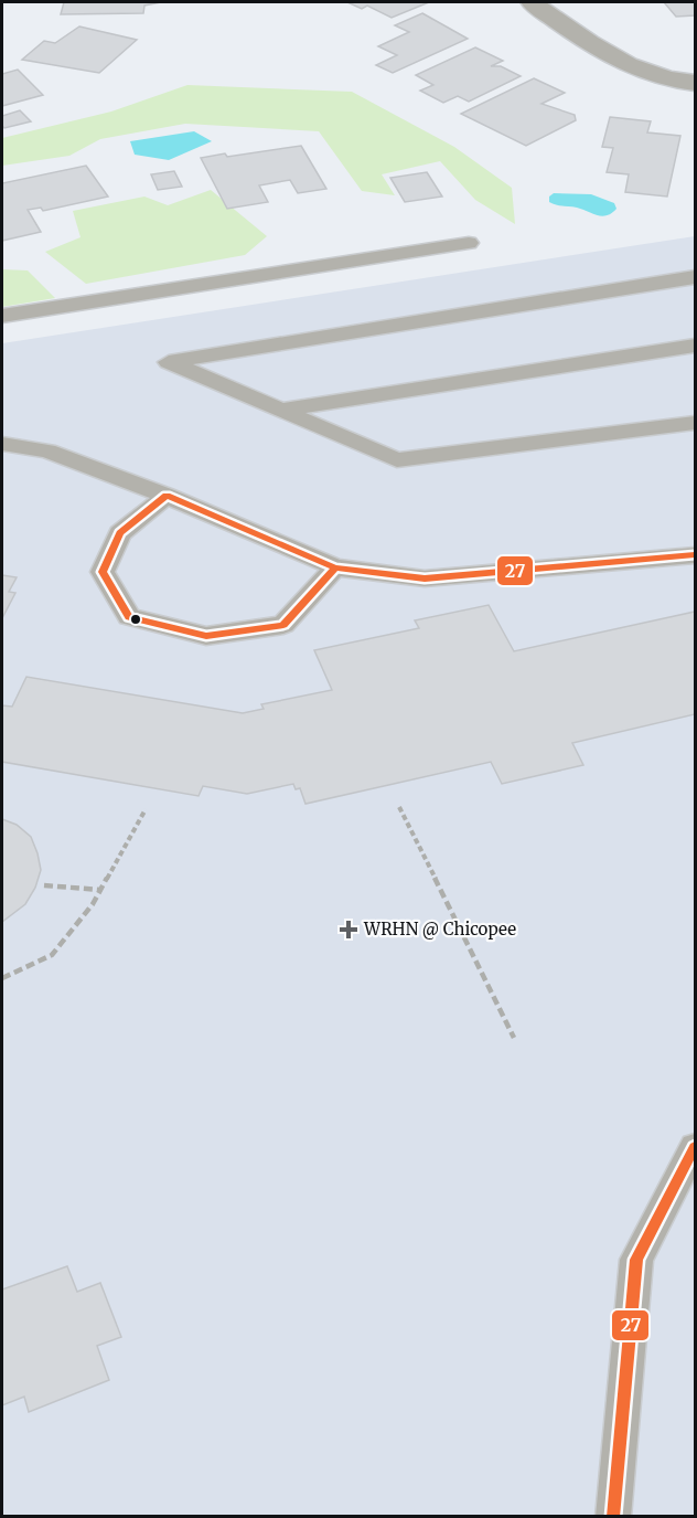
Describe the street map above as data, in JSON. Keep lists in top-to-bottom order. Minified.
{"places":{"health":["WRHN @ Chicopee"]},"lines":["transit line 27"]}
